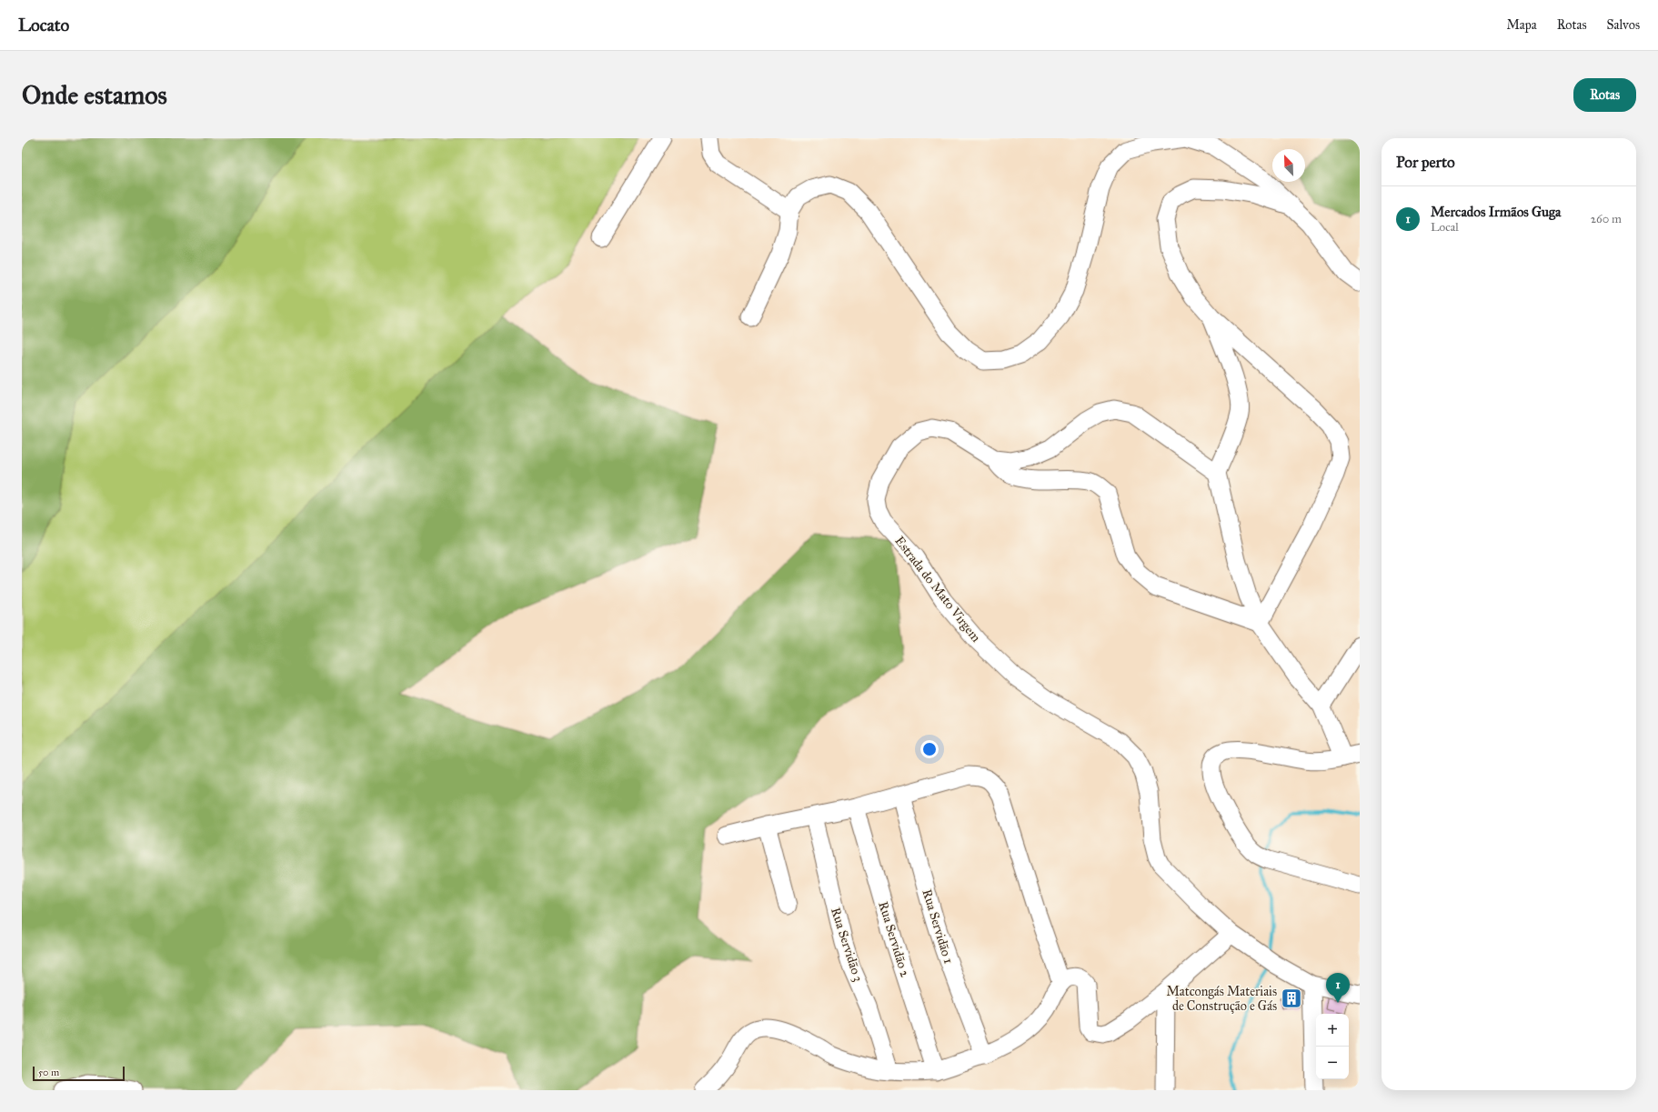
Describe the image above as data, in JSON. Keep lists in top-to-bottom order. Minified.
{"streets":{"street":["Estrada do Mato Virgem","Rua Servidão 1","Rua Servidão 2","Rua Servidão 3"]},"places":{"building":["Matcongás Materiais de Construção e Gás"]},"scale_bar":"50 m","north":"top left","page":{"header":"Locato","nav":["Mapa","Rotas","Salvos"],"buttons":"Rotas","title":"Onde estamos","heading":"Por perto","list":[{"mark":"1","name":"Mercados Irmãos Guga","note":"Local","value":"260 m"}],"pins":"1","map_buttons":["+","−"],"scale":"50 m"}}
